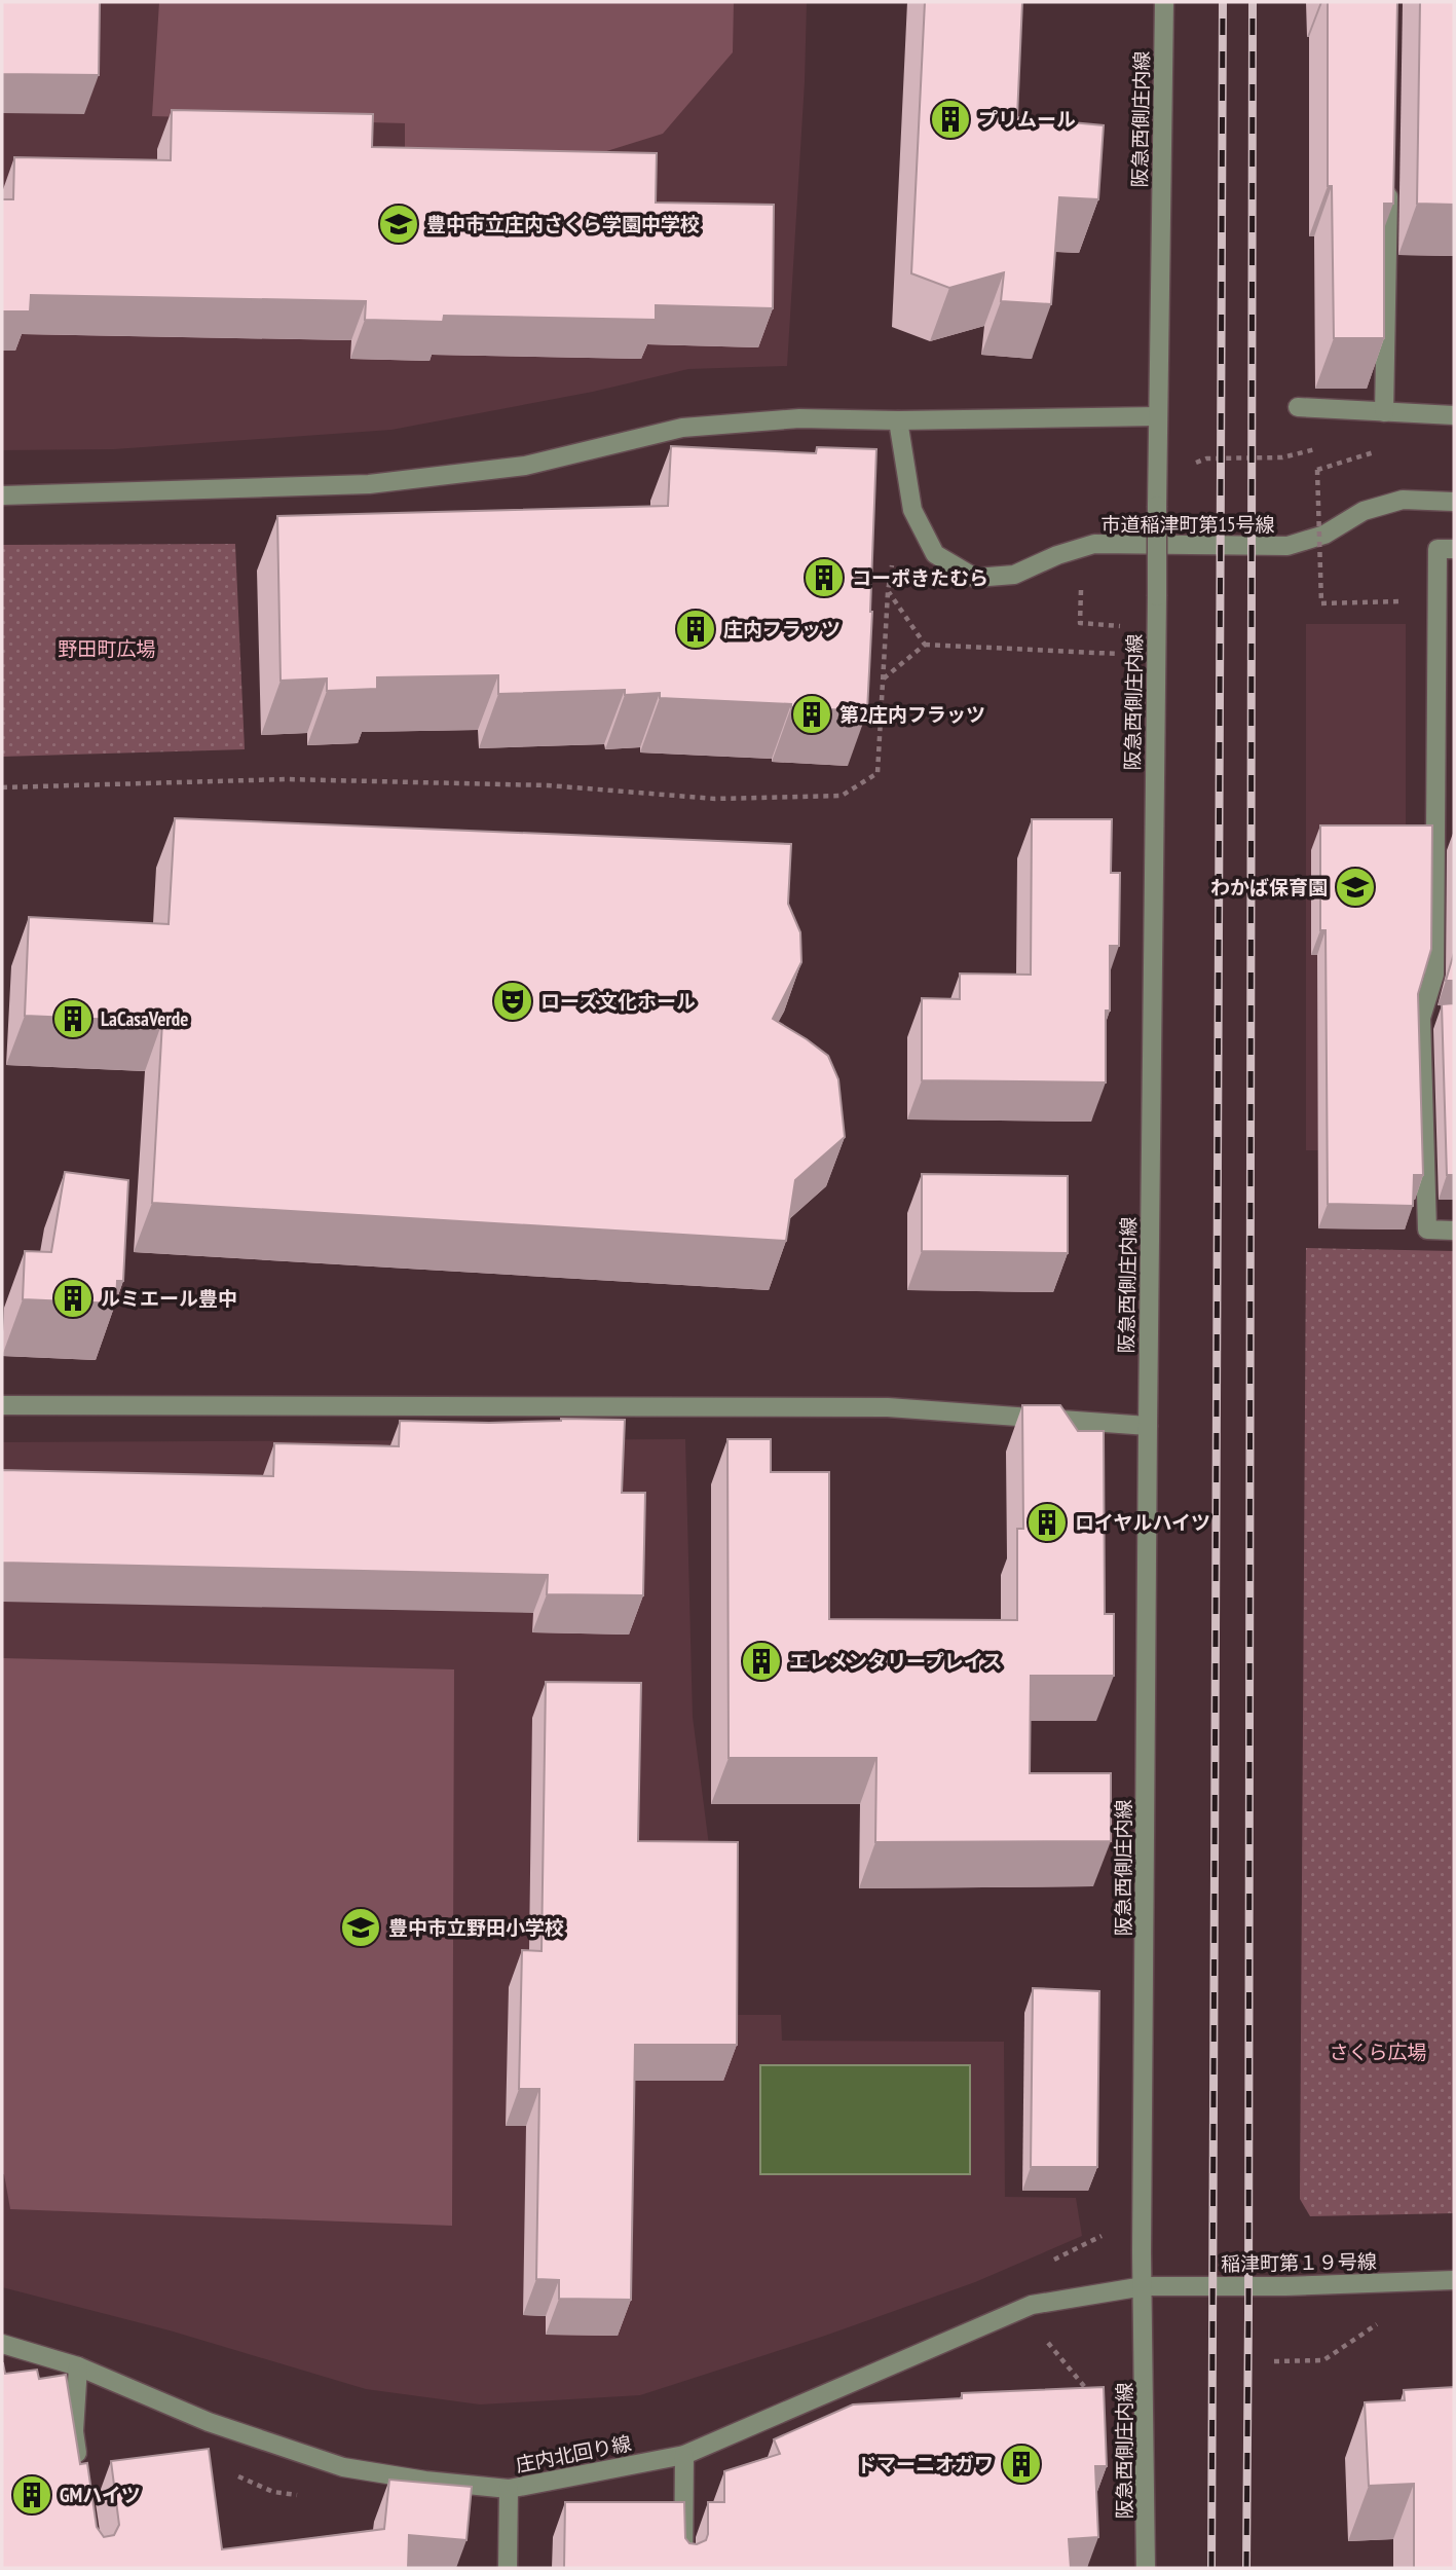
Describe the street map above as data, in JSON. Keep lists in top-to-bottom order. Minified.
{"streets":{"street":["阪急西側庄内線","市道稲津町第15号線","稲津町第１９号線","庄内北回り線"]},"crossings":[["阪急西側庄内線","稲津町第１９号線"],["阪急西側庄内線","庄内北回り線"],["稲津町第１９号線","庄内北回り線"]],"parks":["野田町広場","さくら広場"],"places":{"building":["プリムール","コーポきたむら","庄内フラッツ","第2庄内フラッツ","LaCasaVerde","ルミエール豊中","ロイヤルハイツ","エレメンタリープレイス","ドマーニオガワ","GMハイツ"],"school or university":["豊中市立庄内さくら学園中学校","わかば保育園","豊中市立野田小学校"],"theatre":["ローズ文化ホール"]}}
